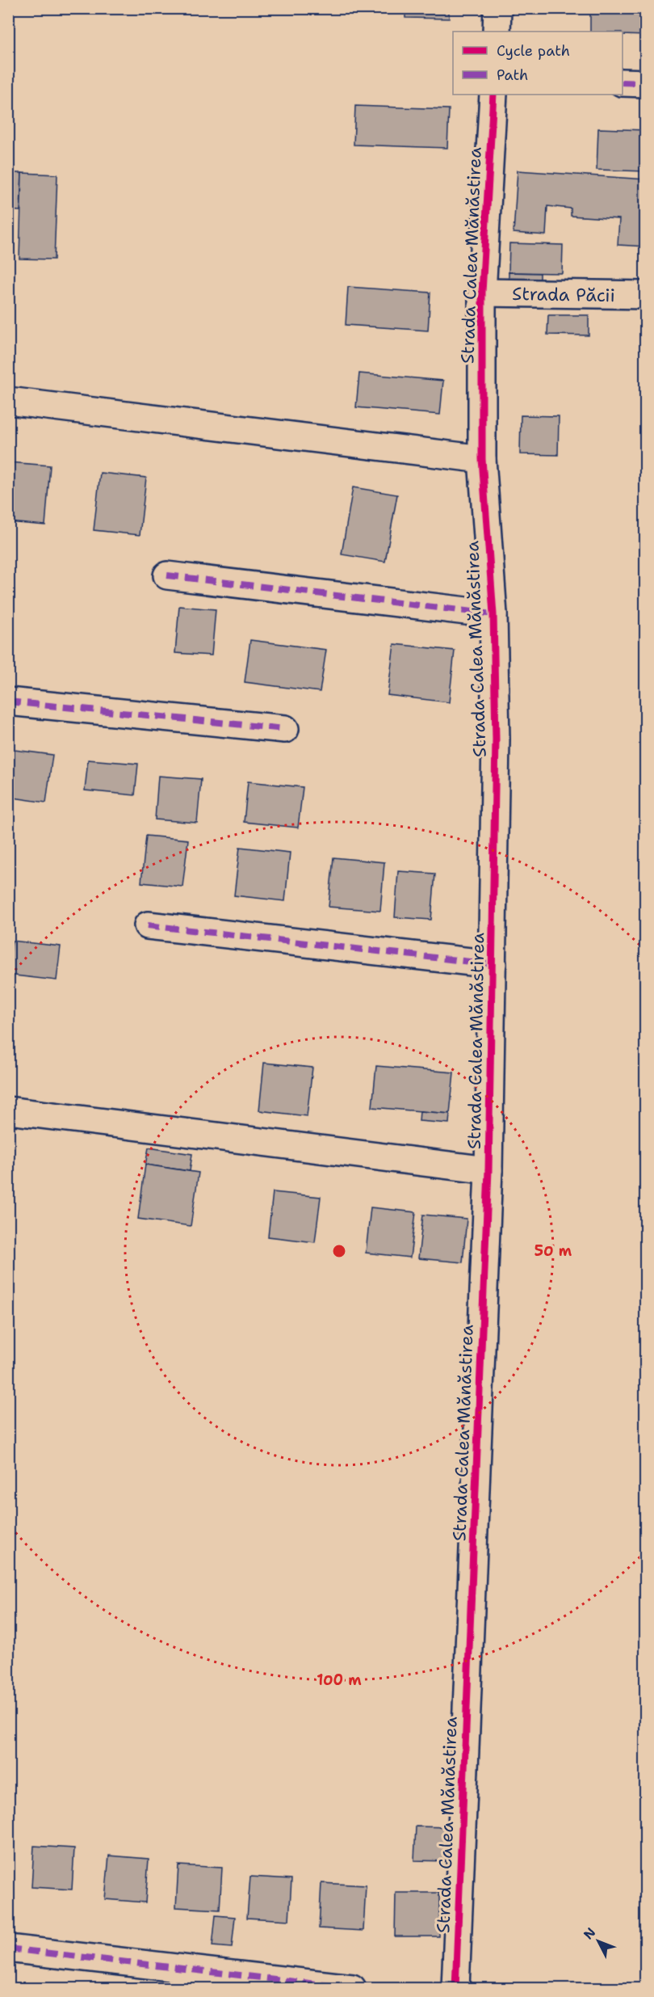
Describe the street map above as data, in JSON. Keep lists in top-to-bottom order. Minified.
{"streets":{"street":["Strada Calea Mănăstirea","Strada Păcii"]},"crossings":[["Strada Calea Mănăstirea","Strada Păcii"]],"legend":["Cycle path","Path"],"north":"top left","rings":["50 m","100 m"]}
